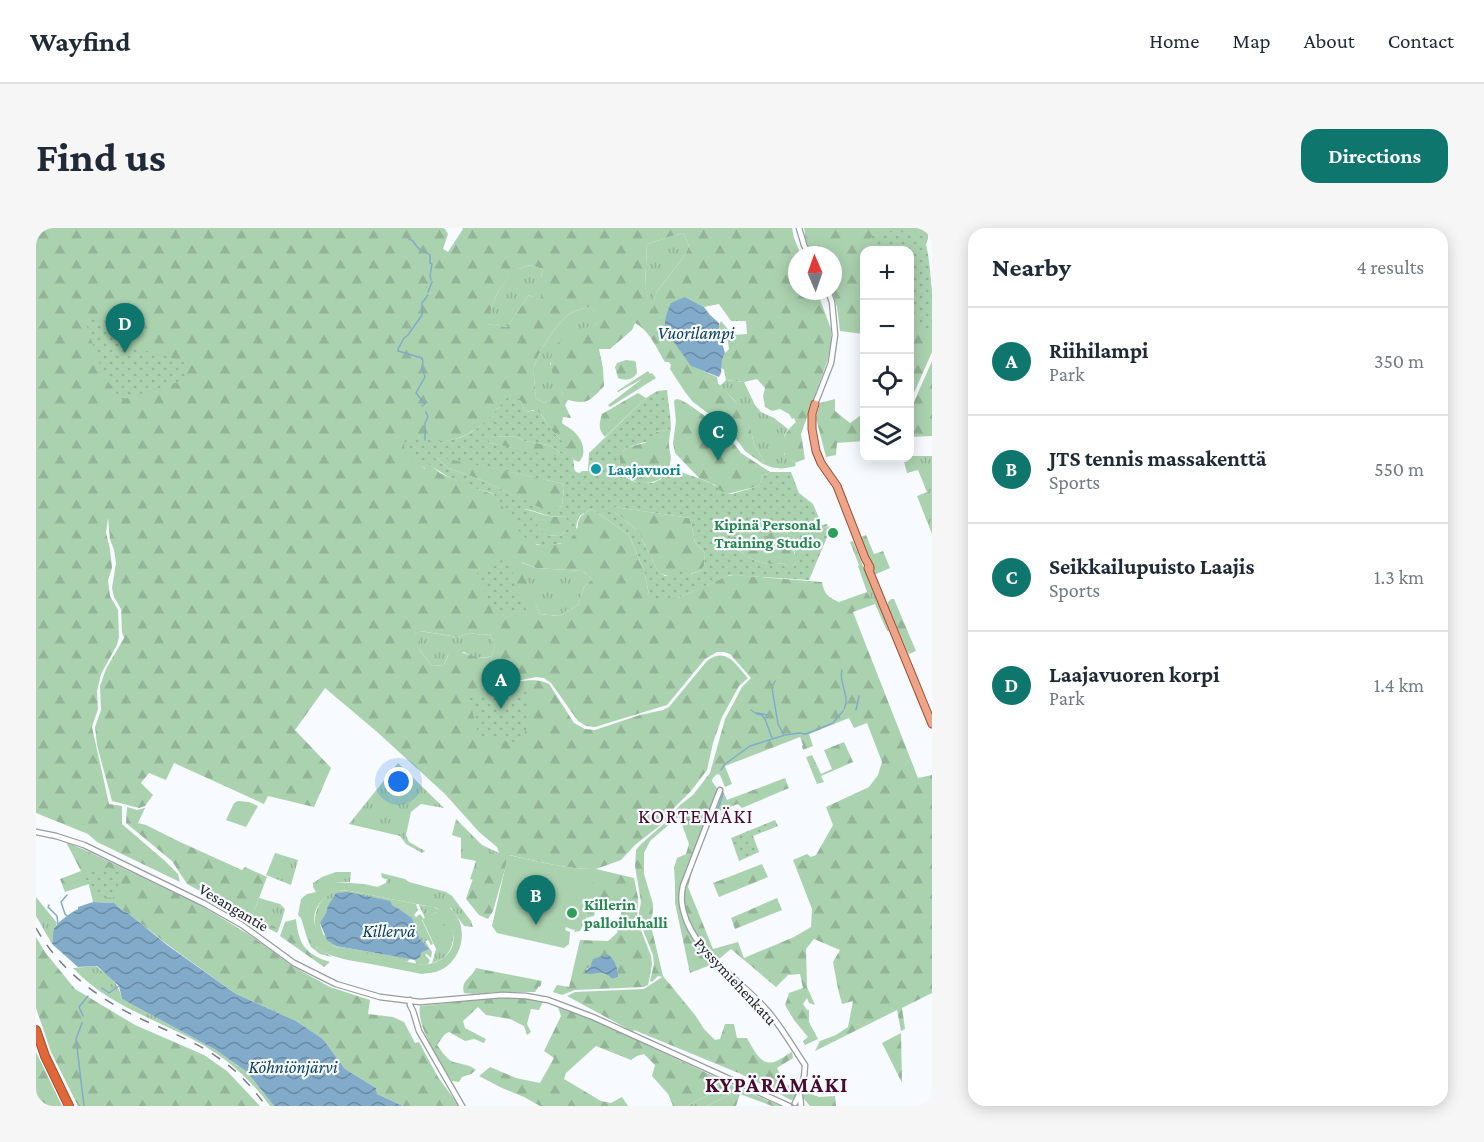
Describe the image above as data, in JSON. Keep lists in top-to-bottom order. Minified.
{"streets":{"street":["Vesangantie","Pyssymiehenkatu"]},"districts":["KORTEMÄKI","KYPÄRÄMÄKI"],"water":["Vuorilampi","Killervä","Köhniönjärvi"],"places":["Laajavuori","Kipinä Personal Training Studio","Killerin palloiluhalli"],"north":"top","page":{"header":"Wayfind","nav":["Home","Map","About","Contact"],"buttons":"Directions","title":"Find us","heading":["Nearby","4 results"],"map_buttons":["+","−"],"pins":["D","C","A","B"],"list":[{"mark":"A","name":"Riihilampi","note":"Park","value":"350 m"},{"mark":"B","name":"JTS tennis massakenttä","note":"Sports","value":"550 m"},{"mark":"C","name":"Seikkailupuisto Laajis","note":"Sports","value":"1.3 km"},{"mark":"D","name":"Laajavuoren korpi","note":"Park","value":"1.4 km"}]}}
